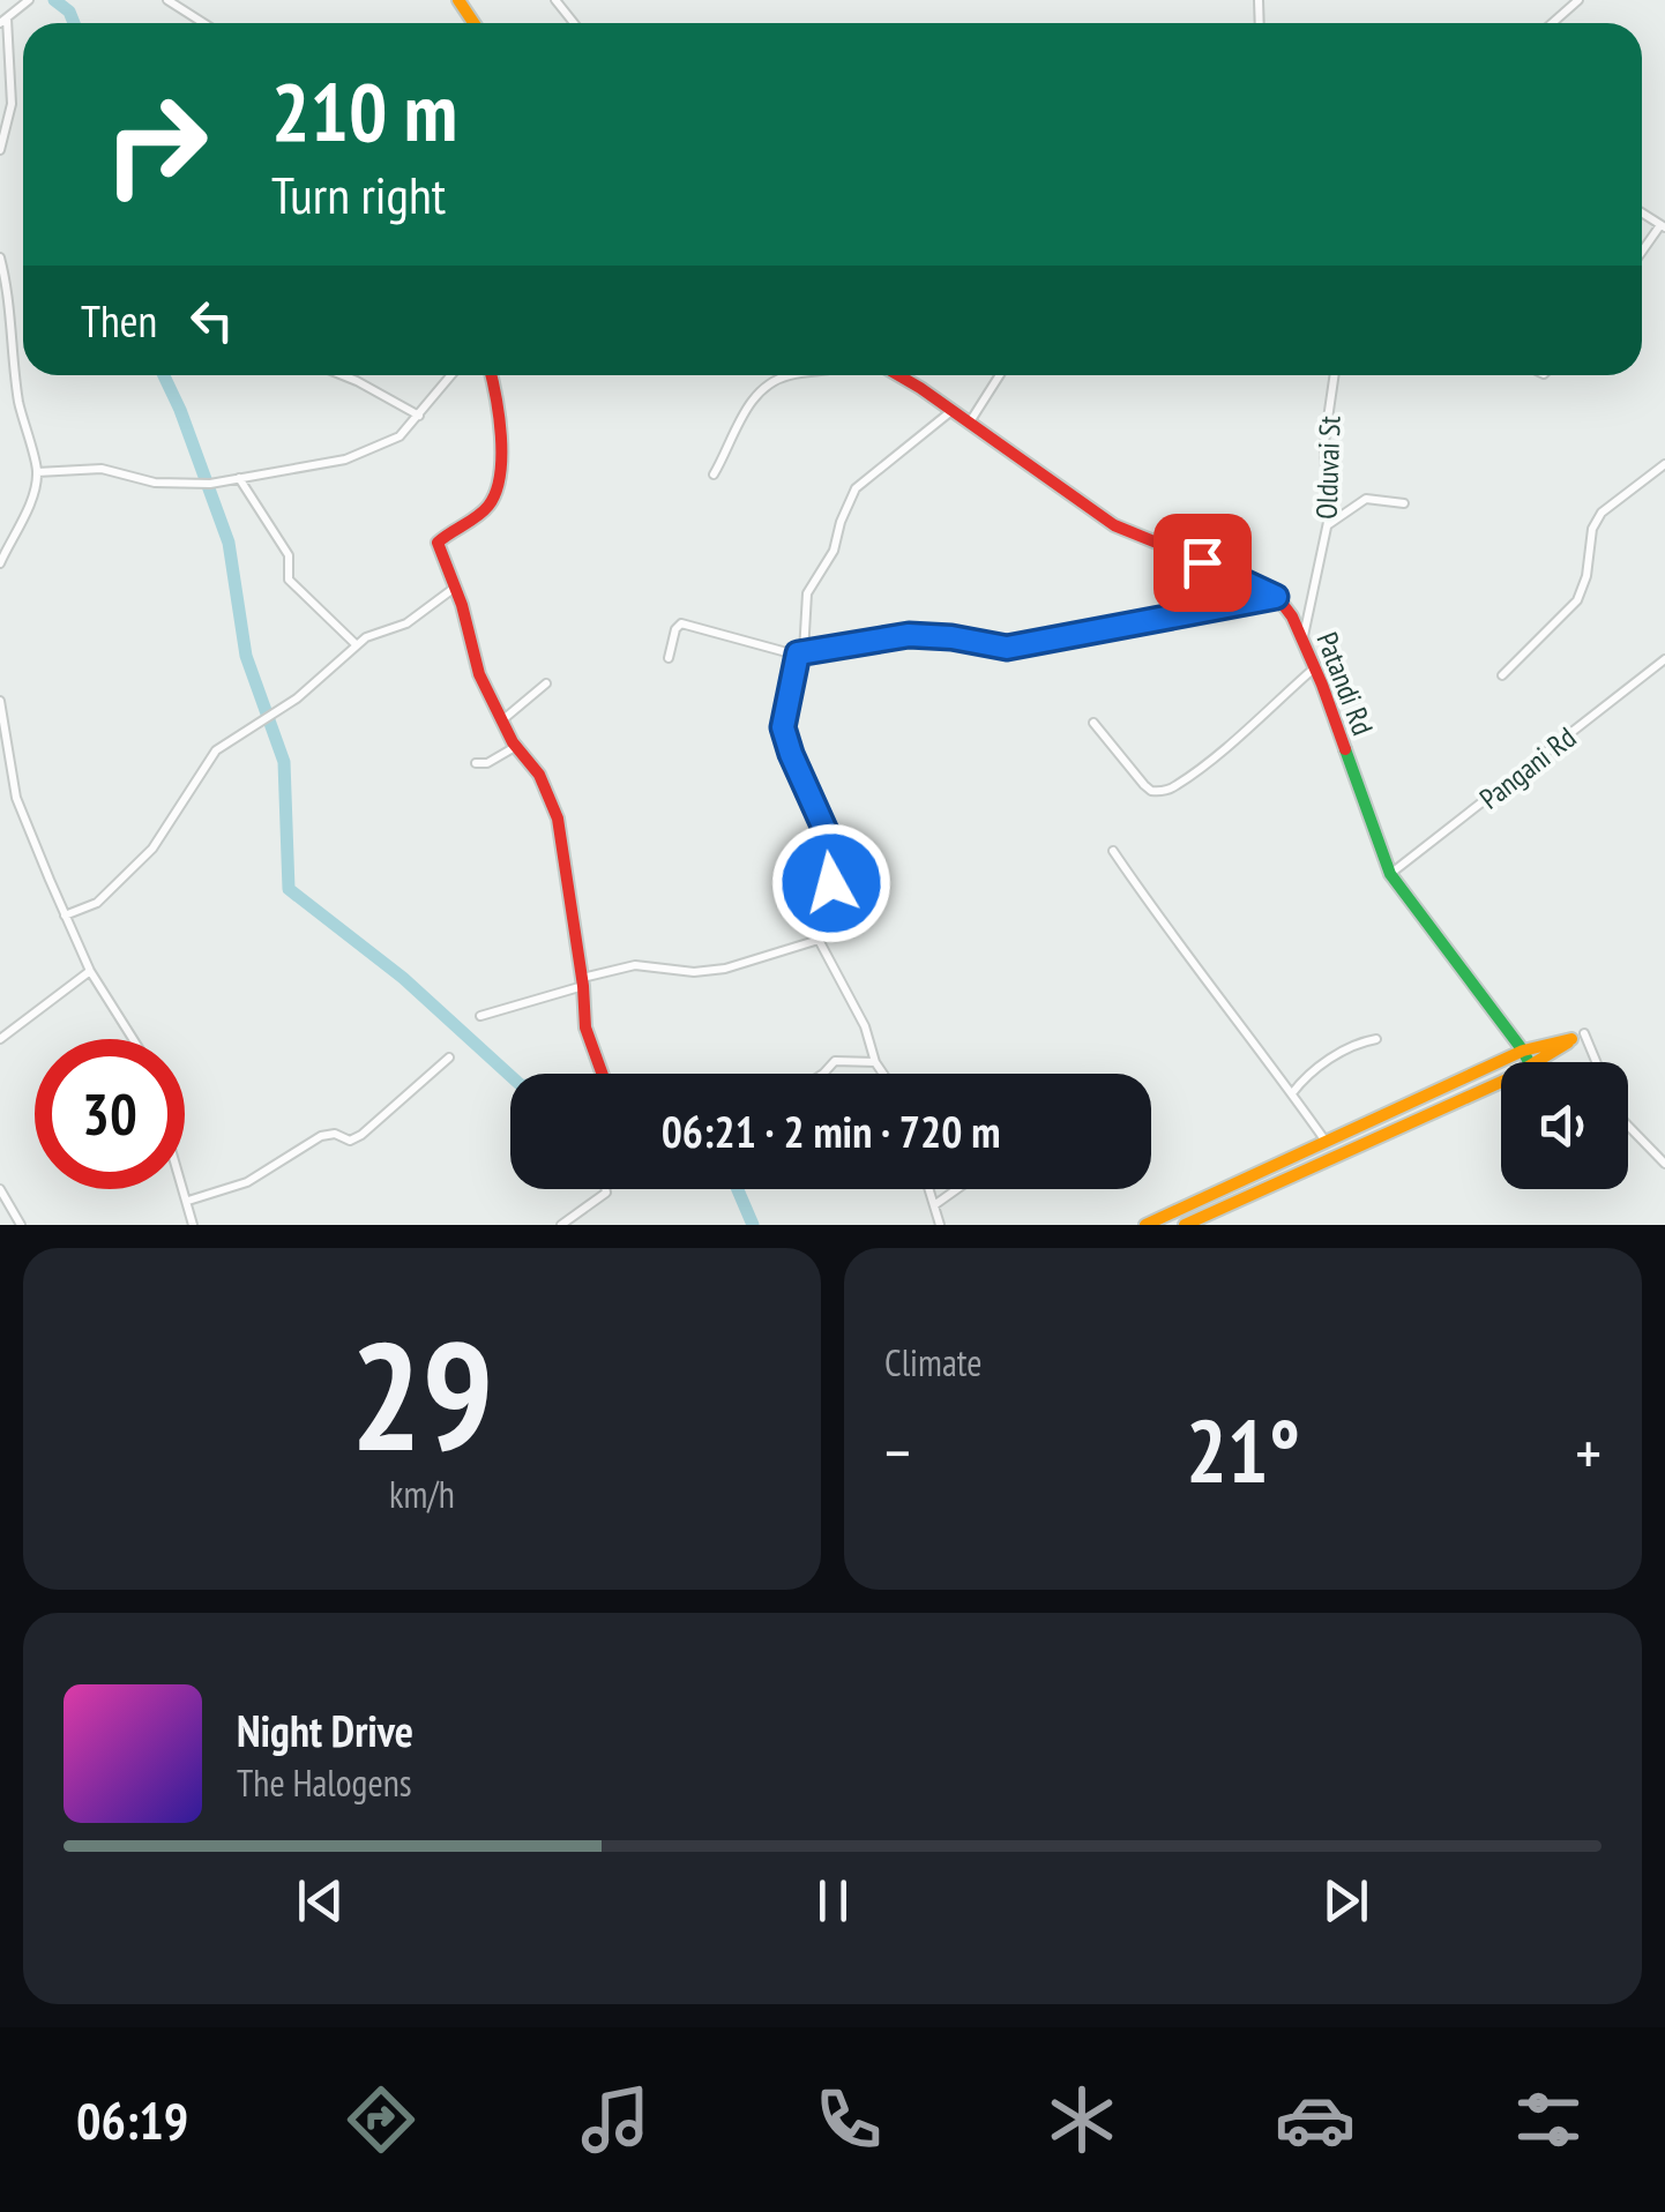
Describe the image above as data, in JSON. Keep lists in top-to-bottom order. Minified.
{"streets":{"main road":["Patandi Rd"],"street":["Olduvai St","Pangani Rd"]},"crossings":[["Olduvai St","Patandi Rd"],["Patandi Rd","Pangani Rd"]],"page":{"turn":["210 m","Turn right"],"then":"Then","limit":"30","trip":"06:21 · 2 min · 720 m","tile":[["29","km/h"],"Climate"],"heat":["−","21°","+"],"song":["Night Drive","The Halogens"],"tabs":"06:19"}}
